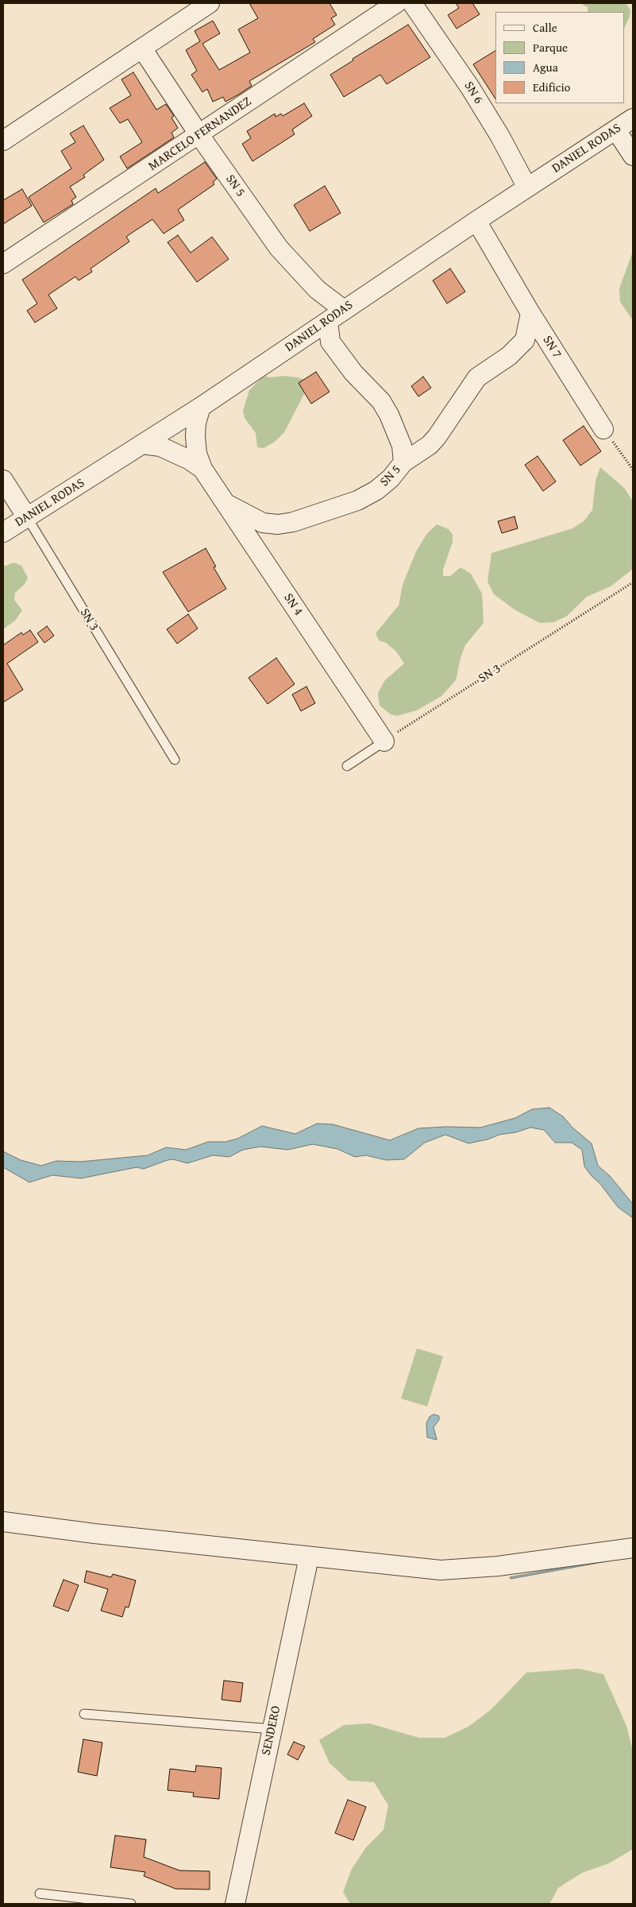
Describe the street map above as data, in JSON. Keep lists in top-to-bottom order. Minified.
{"streets":{"street":["SN 6","MARCELO FERNANDEZ","DANIEL RODAS","SN 5","SN 7","SN 4","SN 3","SENDERO"]},"crossings":[["SN 6","DANIEL RODAS"],["MARCELO FERNANDEZ","SN 5"],["DANIEL RODAS","SN 5"],["DANIEL RODAS","SN 7"],["DANIEL RODAS","SN 4"],["DANIEL RODAS","SN 3"],["SN 5","SN 4"],["SN 4","SN 3"]],"legend":["Calle","Parque","Agua","Edificio"]}
